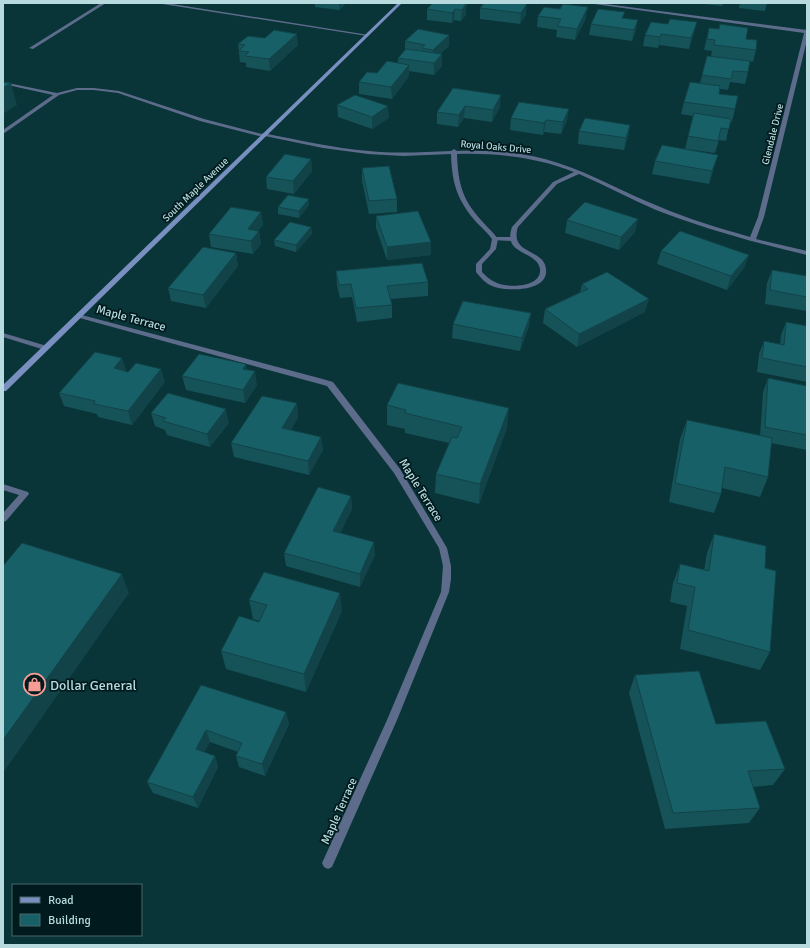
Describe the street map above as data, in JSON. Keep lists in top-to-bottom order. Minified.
{"streets":{"main road":["South Maple Avenue"],"street":["Glendale Drive","Royal Oaks Drive","Maple Terrace"]},"crossings":[["Glendale Drive","Royal Oaks Drive"],["Royal Oaks Drive","South Maple Avenue"],["South Maple Avenue","Maple Terrace"]],"places":{"shop":["Dollar General"]},"legend":["Road","Building"]}
